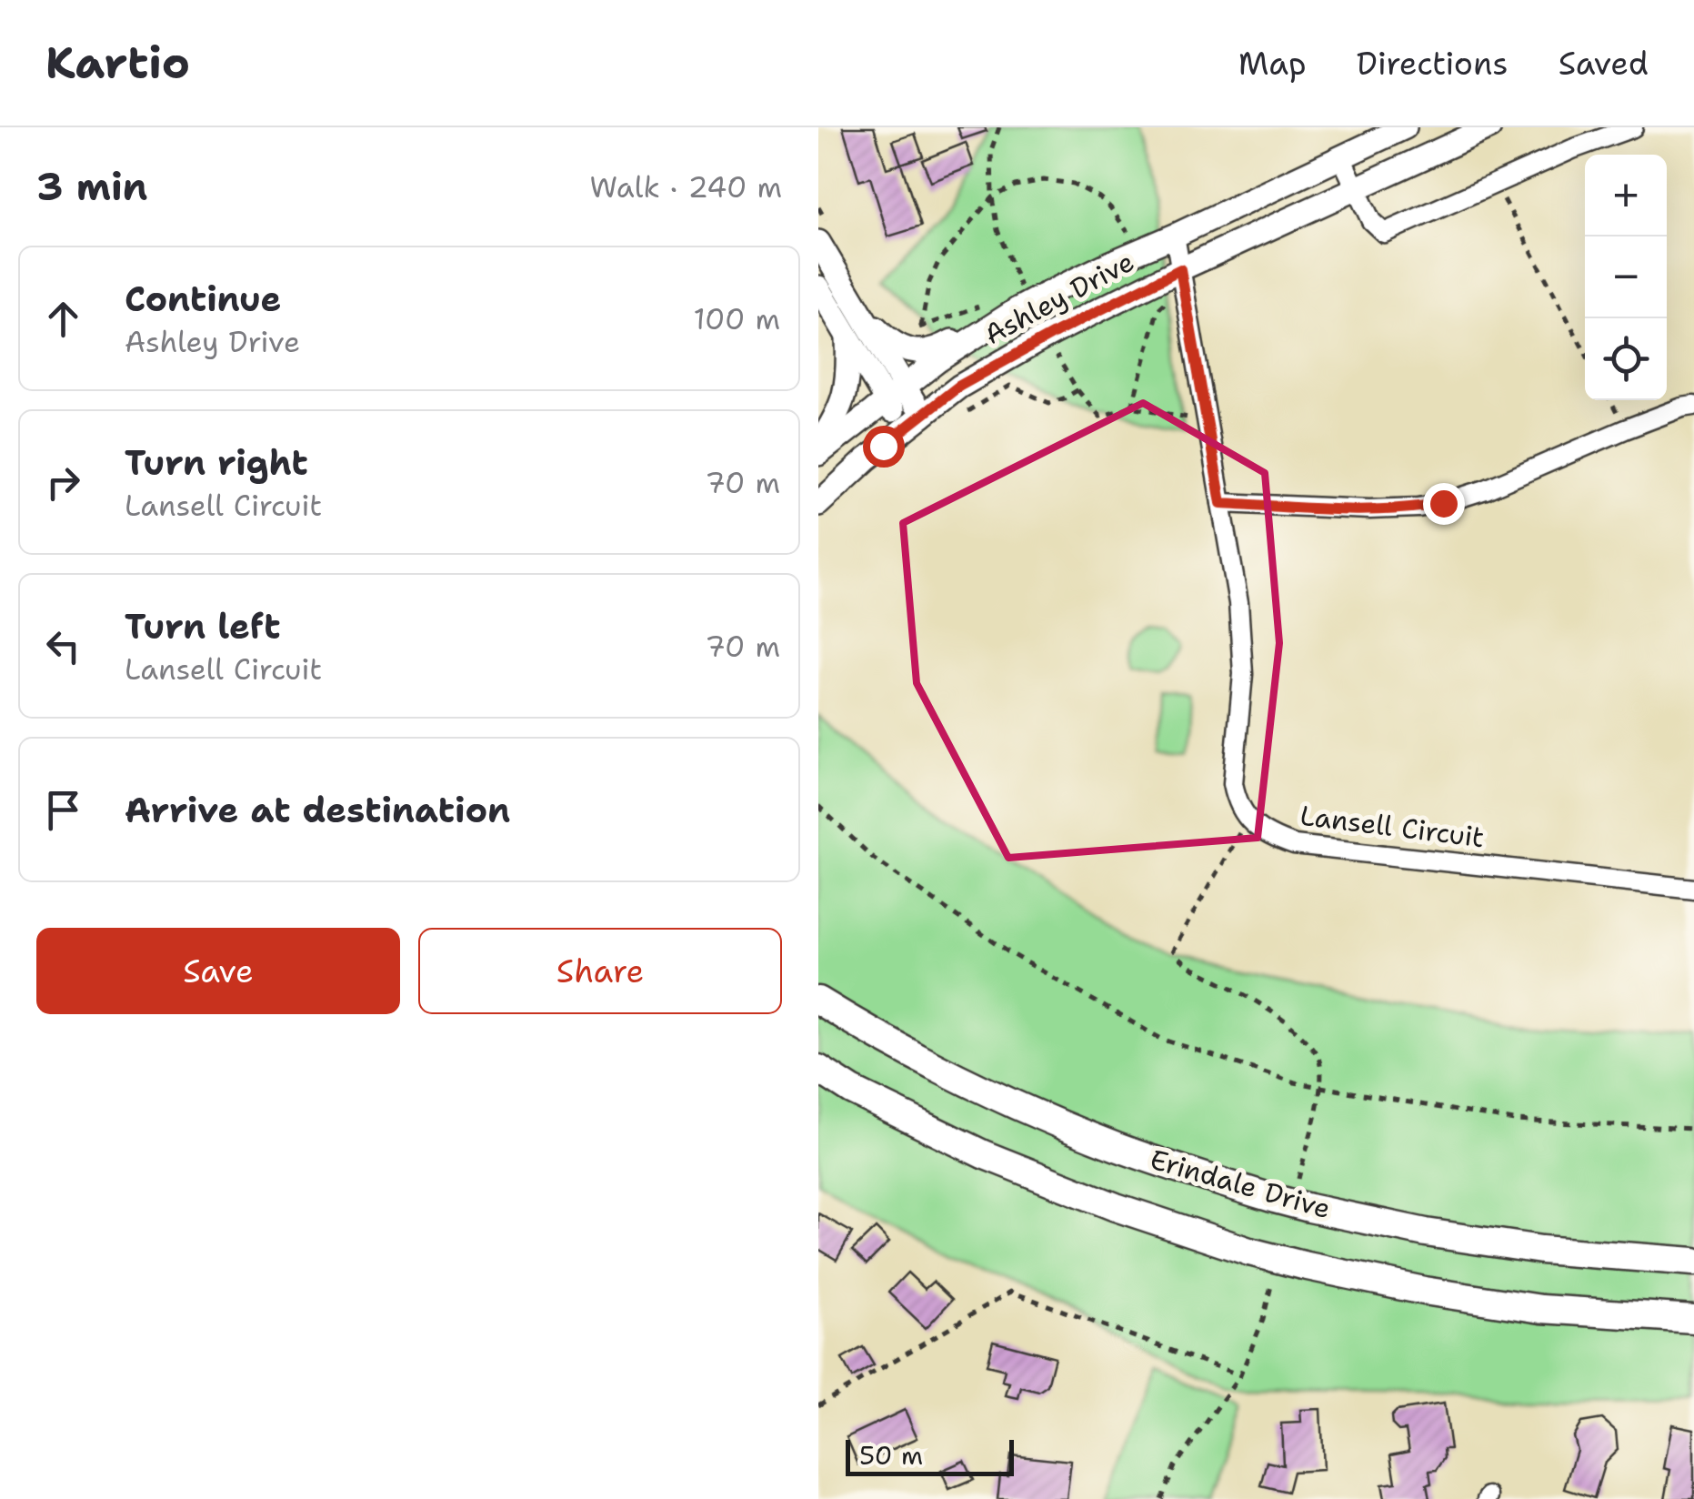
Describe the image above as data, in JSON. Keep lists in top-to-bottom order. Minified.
{"streets":{"main road":["Erindale Drive"],"street":["Ashley Drive","Lansell Circuit"]},"scale_bar":"50 m","page":{"header":"Kartio","nav":["Map","Directions","Saved"],"heading":["3 min","Walk · 240 m"],"map_buttons":["+","−"],"list":[["Continue","Ashley Drive","100 m"],["Turn right","Lansell Circuit","70 m"],["Turn left","Lansell Circuit","70 m"],"Arrive at destination"],"buttons":["Save","Share"],"scale":"50 m"}}
